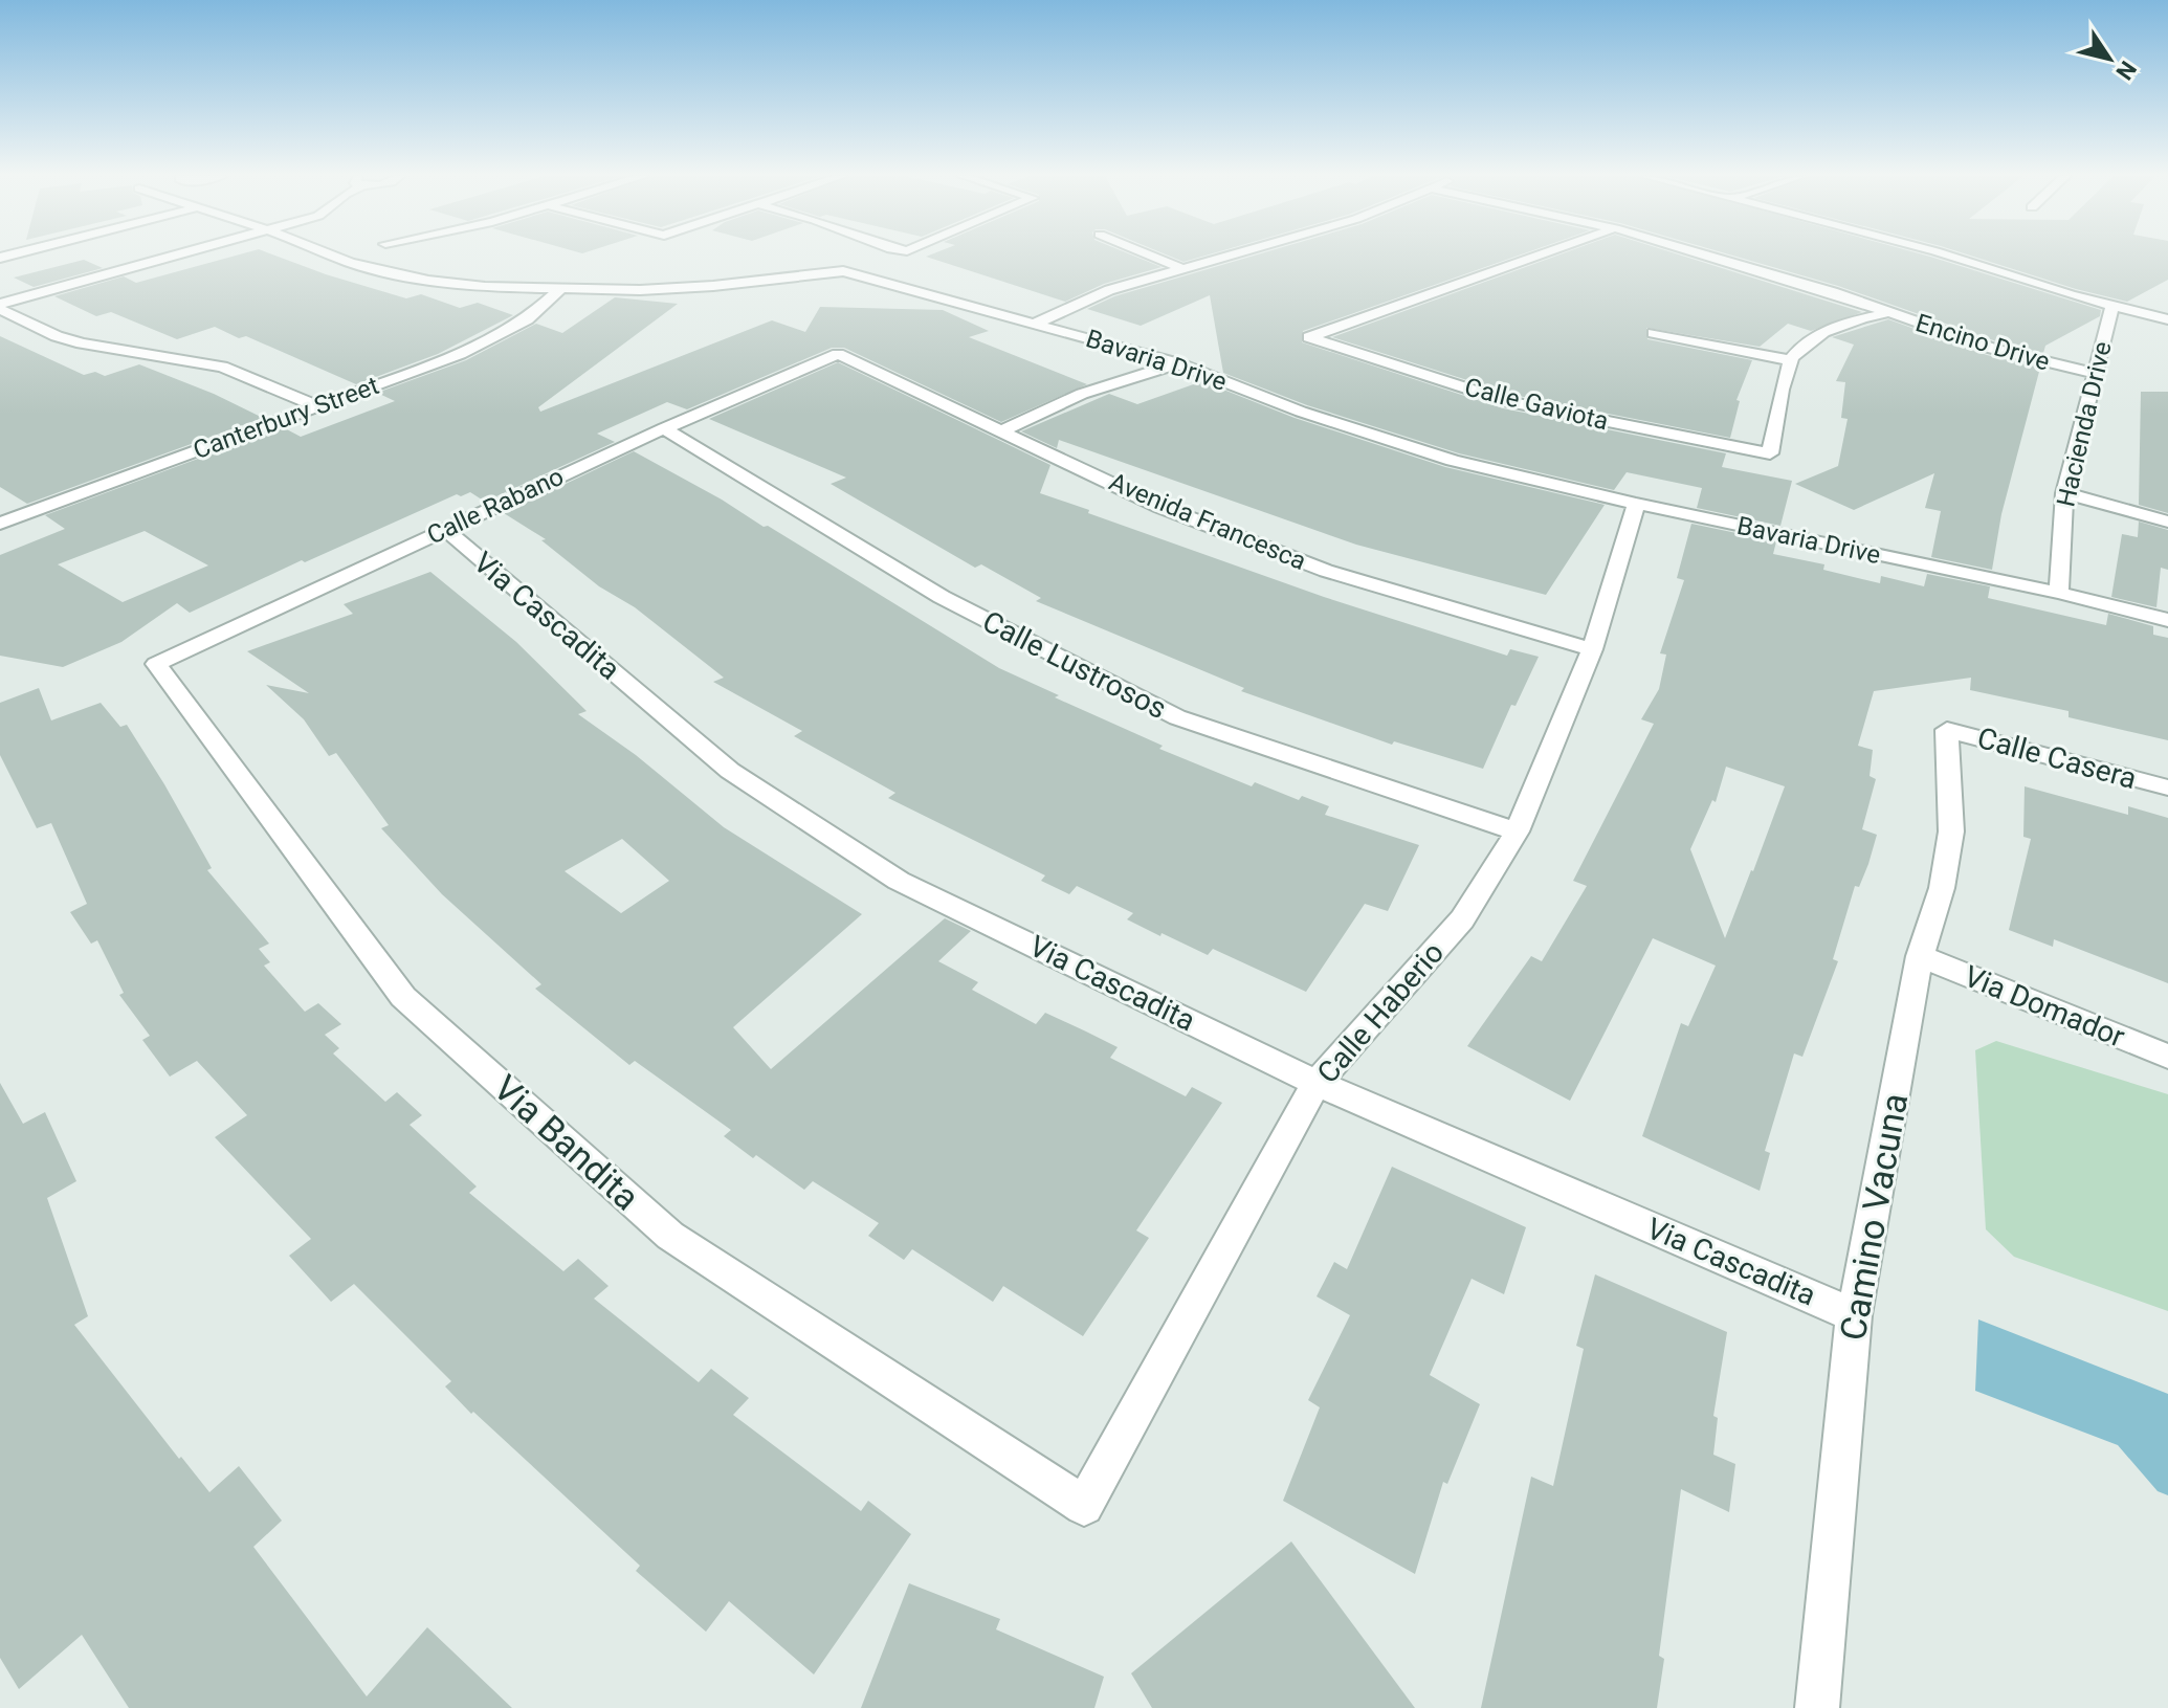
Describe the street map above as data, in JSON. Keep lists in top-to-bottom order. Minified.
{"streets":{"street":["Encino Drive","Bavaria Drive","Calle Gaviota","Canterbury Street","Hacienda Drive","Calle Rabano","Avenida Francesca","Via Cascadita","Calle Lustrosos","Calle Casera","Via Domador","Calle Haberio","Via Bandita","Camino Vacuna"]},"crossings":[["Encino Drive","Hacienda Drive"],["Bavaria Drive","Canterbury Street"],["Bavaria Drive","Hacienda Drive"],["Bavaria Drive","Calle Haberio"],["Calle Rabano","Avenida Francesca"],["Calle Rabano","Via Cascadita"],["Calle Rabano","Calle Lustrosos"],["Calle Rabano","Via Bandita"],["Avenida Francesca","Calle Haberio"],["Via Cascadita","Calle Haberio"],["Via Cascadita","Camino Vacuna"],["Calle Lustrosos","Calle Haberio"],["Calle Casera","Camino Vacuna"],["Via Domador","Camino Vacuna"],["Calle Haberio","Via Bandita"]],"north":"bottom right"}
